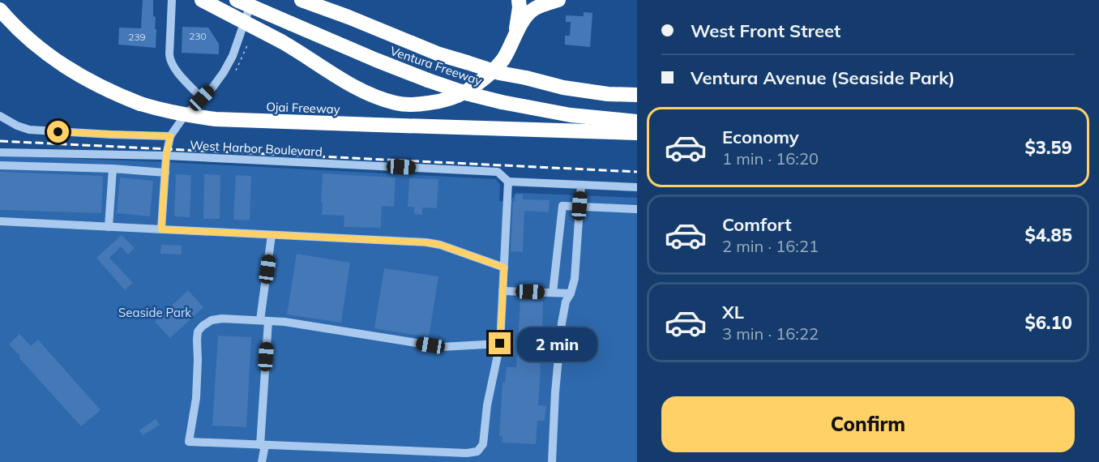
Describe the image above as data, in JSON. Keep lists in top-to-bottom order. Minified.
{"streets":{"highway":["Ventura Freeway","Ojai Freeway"],"street":["West Harbor Boulevard"]},"parks":["Seaside Park"],"house_numbers":["230","239"],"page":{"banner":["West Front Street","Ventura Avenue (Seaside Park)"],"list":[{"name":"Economy","note":"1 min · 16:20","value":"$3.59"},{"name":"Comfort","note":"2 min · 16:21","value":"$4.85"},{"name":"XL","note":"3 min · 16:22","value":"$6.10"}],"bubble":"2 min","buttons":"Confirm"}}
